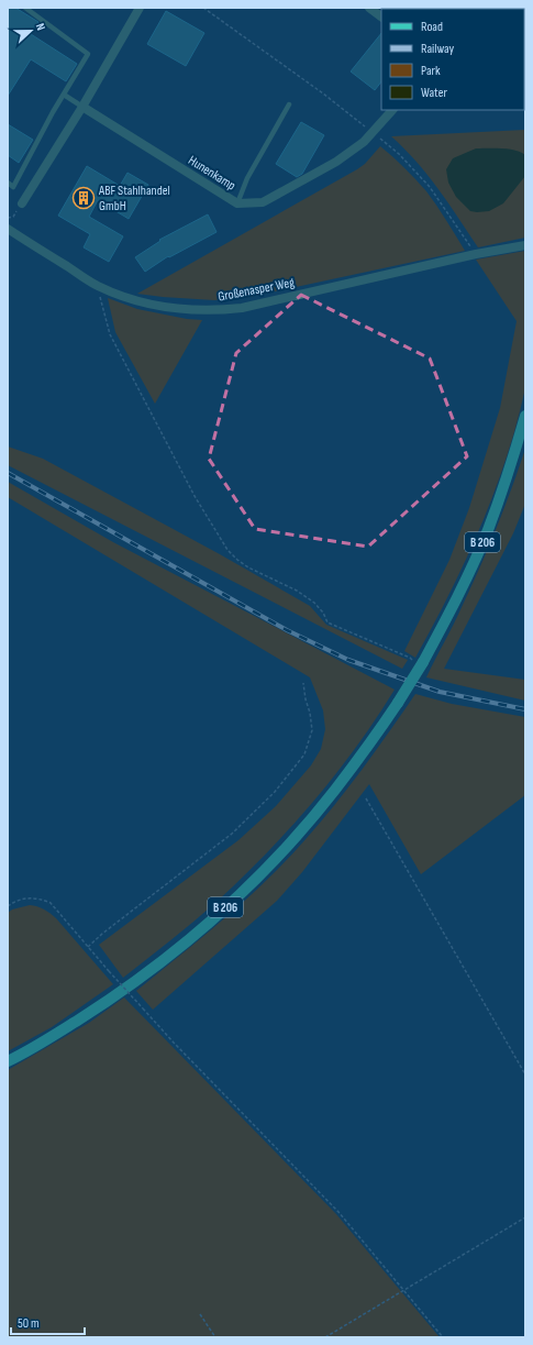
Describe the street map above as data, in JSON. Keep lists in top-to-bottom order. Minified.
{"streets":{"main road":["B 206"],"street":["Hunenkamp","Großenasper Weg"]},"places":{"building":["ABF Stahlhandel GmbH"]},"legend":["Road","Railway","Park","Water"],"scale_bar":"50 m","north":"right"}
